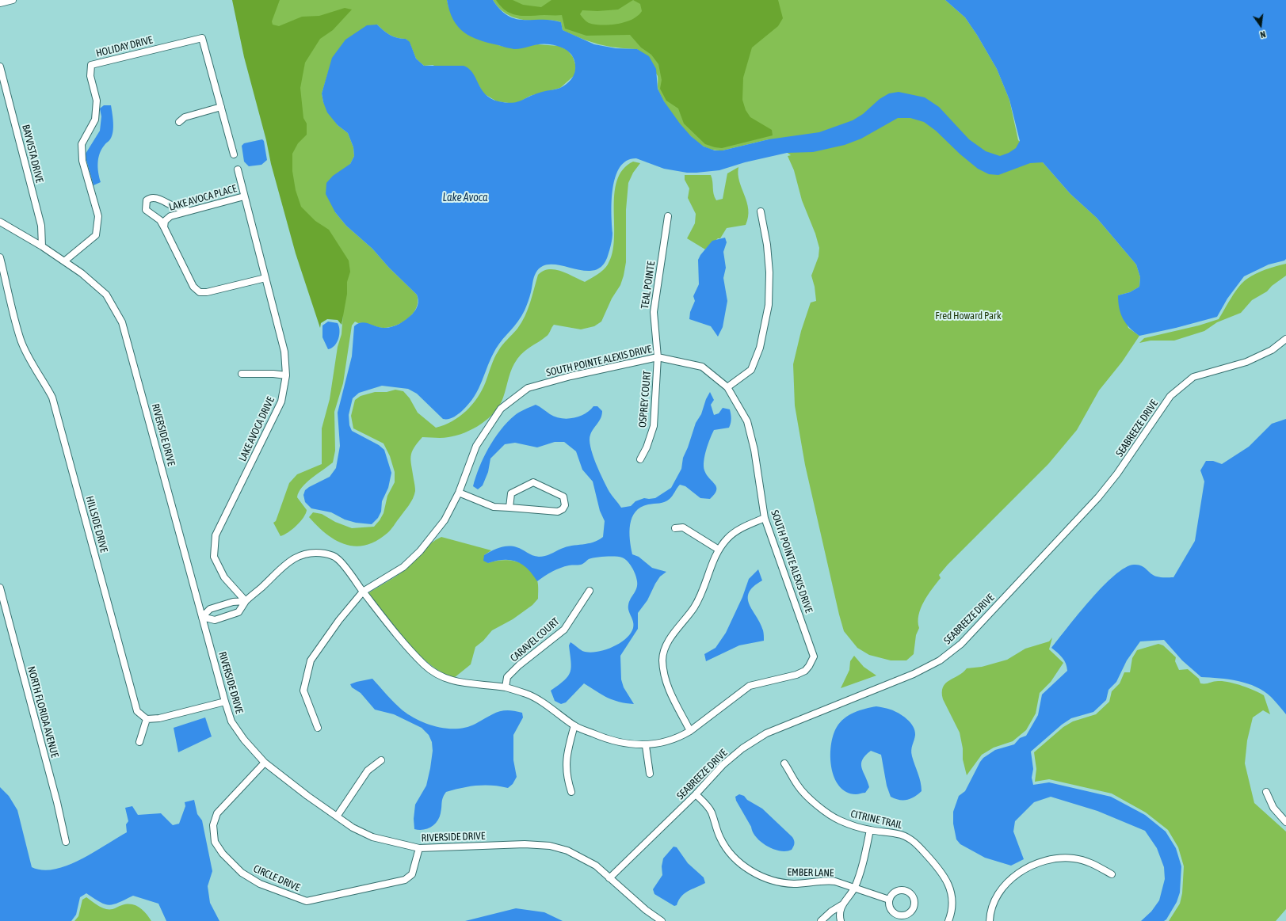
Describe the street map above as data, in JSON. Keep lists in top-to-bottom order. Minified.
{"streets":{"street":["HOLIDAY DRIVE","BAYVISTA DRIVE","LAKE AVOCA PLACE","TEAL POINTE","SOUTH POINTE ALEXIS DRIVE","OSPREY COURT","SEABREEZE DRIVE","LAKE AVOCA DRIVE","RIVERSIDE DRIVE","HILLSIDE DRIVE","CARAVEL COURT","NORTH FLORIDA AVENUE","CITRINE TRAIL","EMBER LANE","CIRCLE DRIVE"]},"crossings":[["HOLIDAY DRIVE","RIVERSIDE DRIVE"],["BAYVISTA DRIVE","RIVERSIDE DRIVE"],["LAKE AVOCA PLACE","LAKE AVOCA DRIVE"],["TEAL POINTE","SOUTH POINTE ALEXIS DRIVE"],["TEAL POINTE","OSPREY COURT"],["SOUTH POINTE ALEXIS DRIVE","OSPREY COURT"],["SOUTH POINTE ALEXIS DRIVE","LAKE AVOCA DRIVE"],["SOUTH POINTE ALEXIS DRIVE","RIVERSIDE DRIVE"],["SOUTH POINTE ALEXIS DRIVE","CARAVEL COURT"],["SEABREEZE DRIVE","RIVERSIDE DRIVE"],["SEABREEZE DRIVE","EMBER LANE"],["RIVERSIDE DRIVE","CIRCLE DRIVE"]],"water":["Lake Avoca"],"parks":["Fred Howard Park"],"north":"bottom"}
